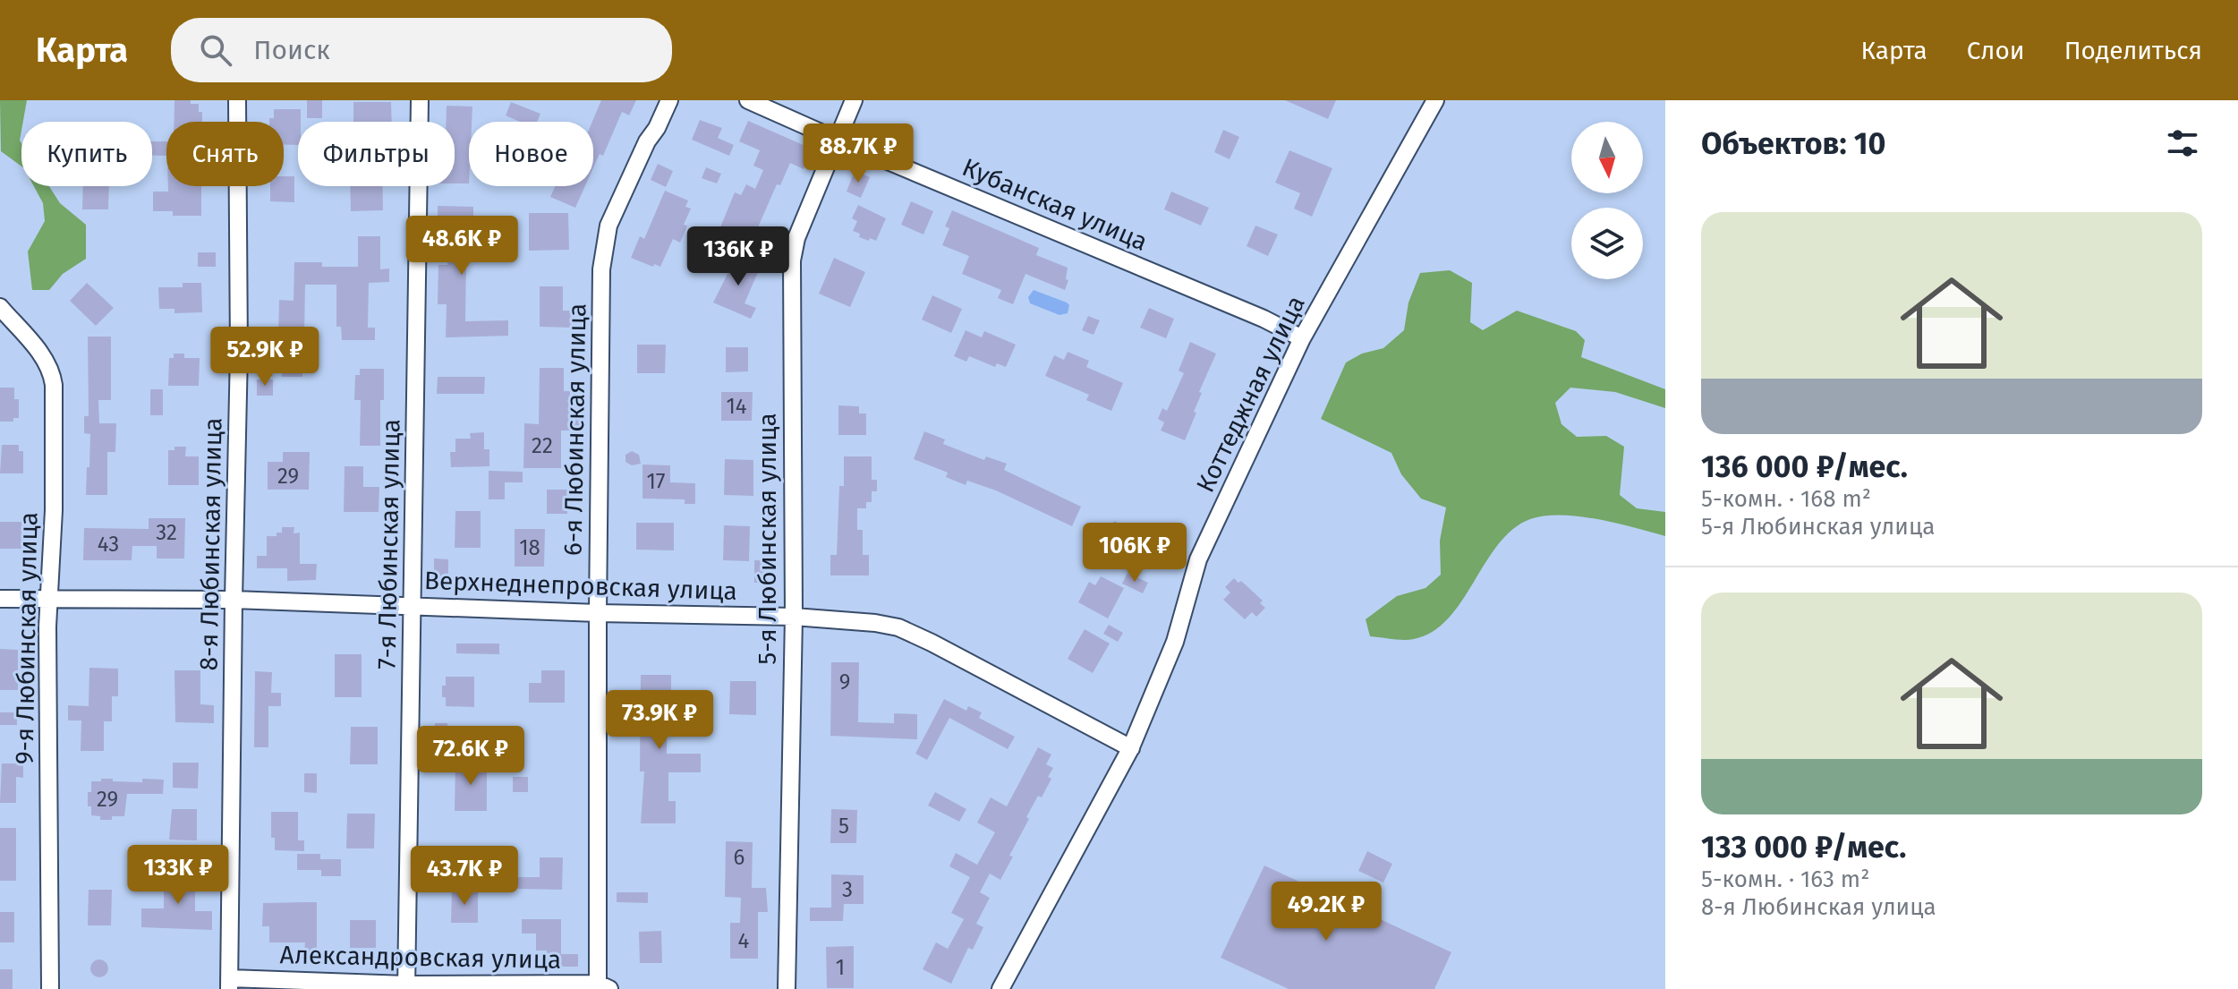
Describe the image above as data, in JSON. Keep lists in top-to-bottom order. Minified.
{"streets":{"street":["Кубанская улица","Коттеджная улица","6-я Любинская улица","5-я Любинская улица","8-я Любинская улица","7-я Любинская улица","Верхнеднепровская улица","9-я Любинская улица","Александровская улица"]},"crossings":[["Кубанская улица","Коттеджная улица"],["Кубанская улица","5-я Любинская улица"],["Коттеджная улица","Верхнеднепровская улица"],["6-я Любинская улица","Верхнеднепровская улица"],["6-я Любинская улица","Александровская улица"],["5-я Любинская улица","Верхнеднепровская улица"],["8-я Любинская улица","Верхнеднепровская улица"],["8-я Любинская улица","Александровская улица"],["7-я Любинская улица","Верхнеднепровская улица"],["7-я Любинская улица","Александровская улица"],["Верхнеднепровская улица","9-я Любинская улица"]],"house_numbers":["14","22","29","17","32","43","18","9","29","5","6","3","4","1"],"north":"bottom","page":{"header":"Карта","search":"Поиск","nav":["Карта","Слои","Поделиться"],"heading":"Объектов: 10","chip":["Купить","Снять","Фильтры","Новое"],"price":["88.7K ₽","48.6K ₽","136K ₽","52.9K ₽","106K ₽","73.9K ₽","72.6K ₽","133K ₽","43.7K ₽","49.2K ₽"],"list":[{"name":"136 000 ₽/мес.","note":"5-комн. · 168 m² · 5-я Любинская улица"},{"name":"133 000 ₽/мес.","note":"5-комн. · 163 m² · 8-я Любинская улица"}]}}
